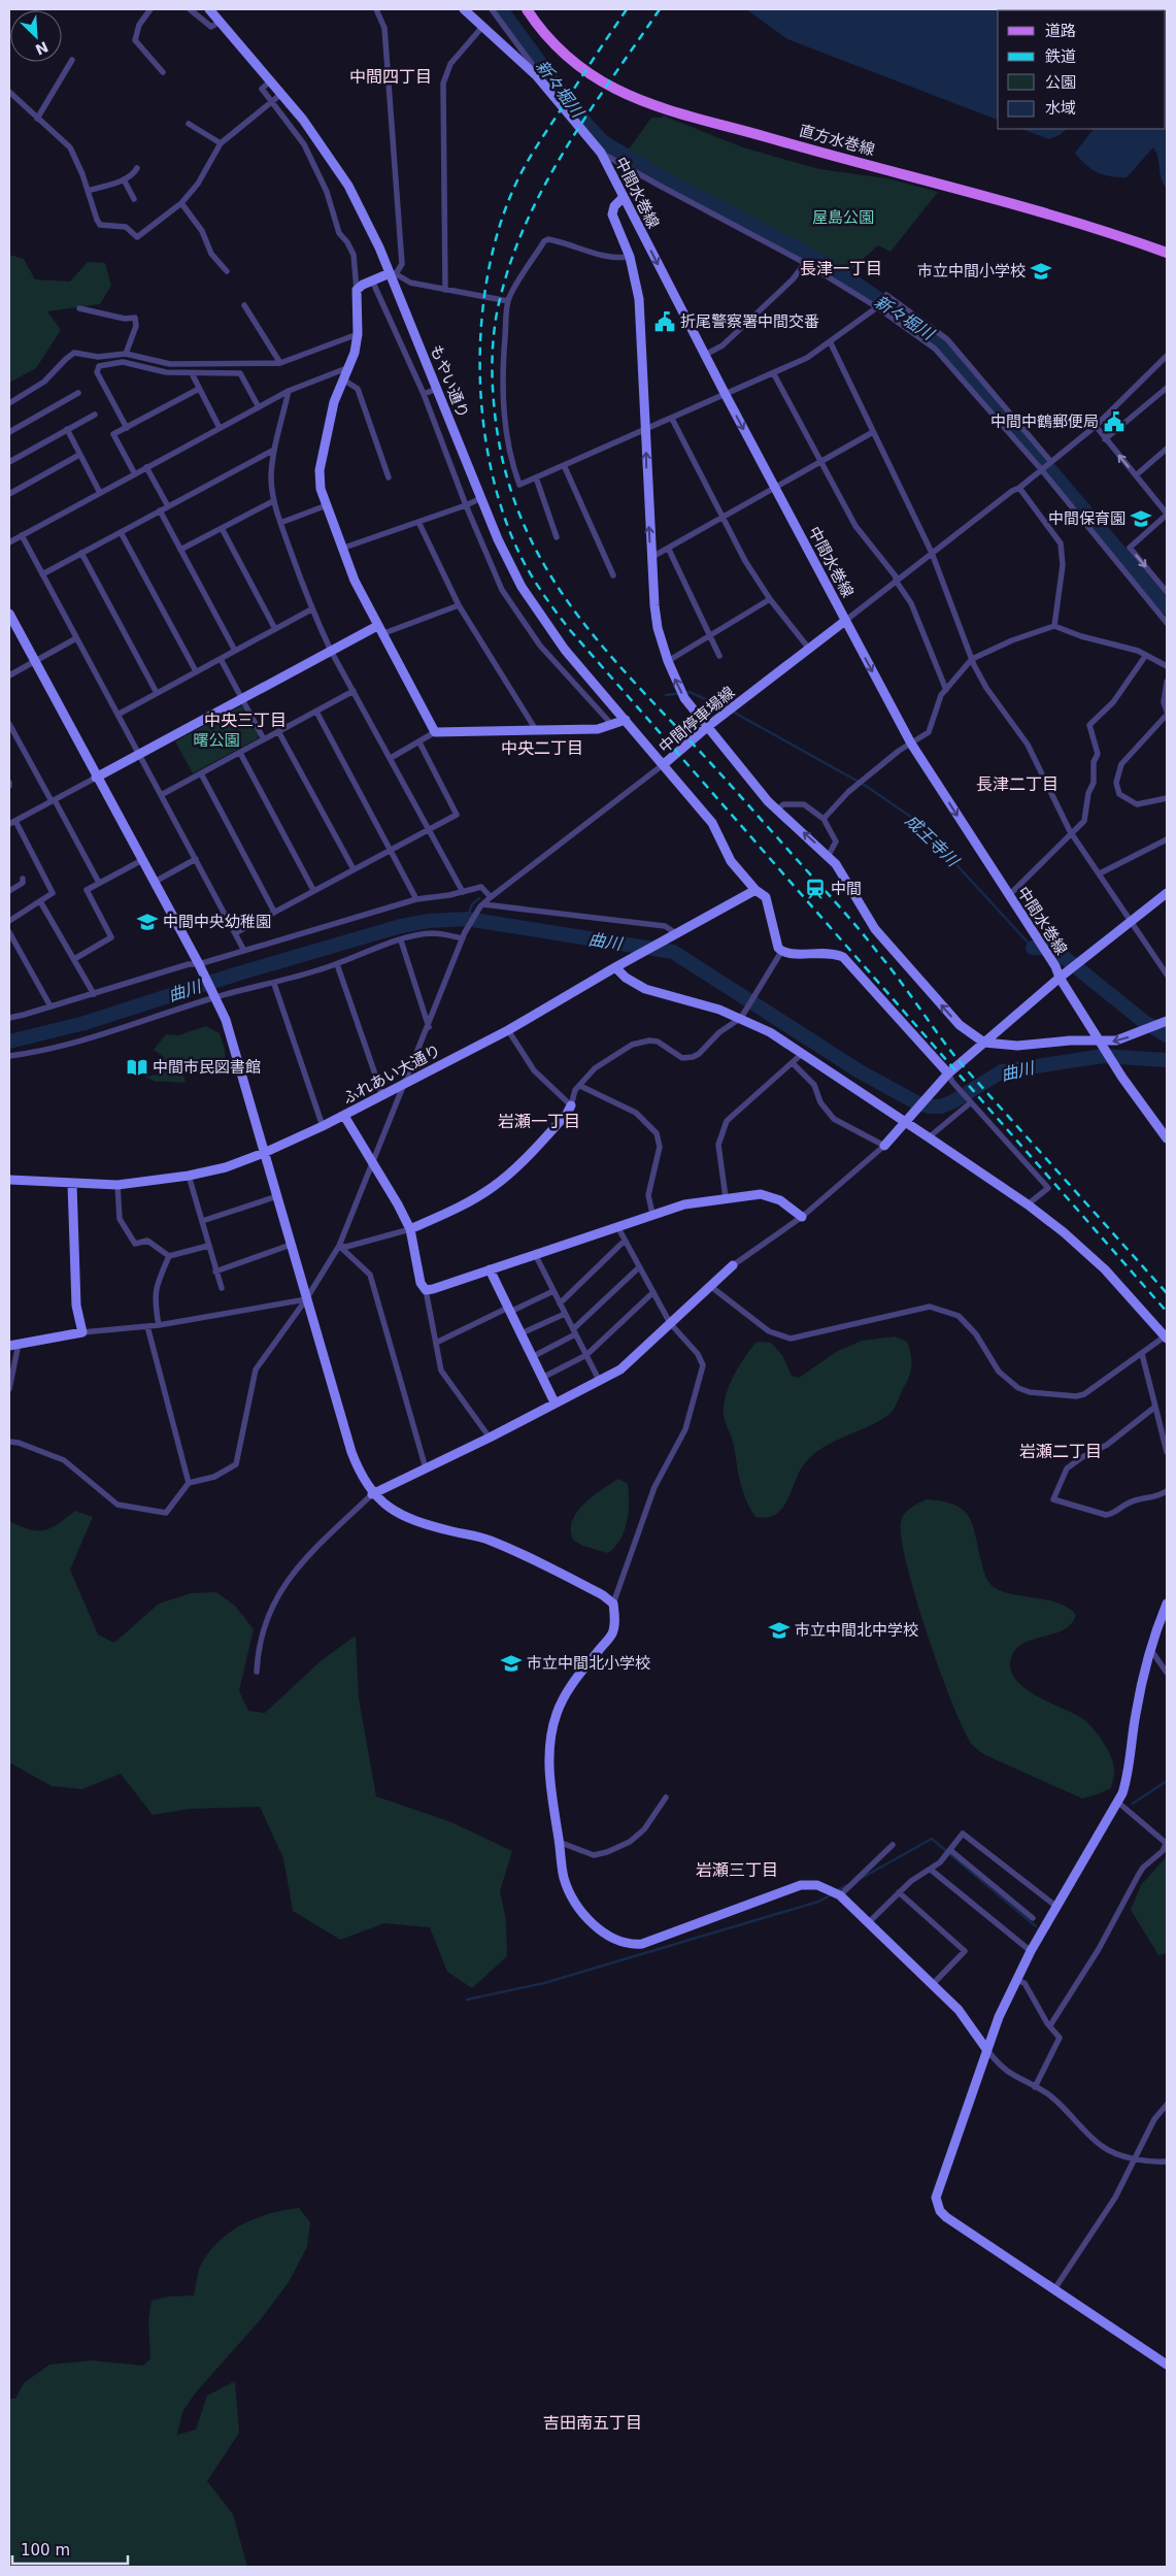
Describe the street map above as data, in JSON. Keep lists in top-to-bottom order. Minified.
{"streets":{"main road":["直方水巻線"],"street":["中間水巻線","もやい通り","中間停車場線","ふれあい大通り"]},"crossings":[["中間水巻線","中間停車場線"],["もやい通り","中間停車場線"],["中間停車場線","ふれあい大通り"]],"districts":["中間四丁目","長津一丁目","中央三丁目","中央二丁目","長津二丁目","岩瀬一丁目","岩瀬二丁目","岩瀬三丁目","吉田南五丁目"],"water":["新々堀川","成王寺川","曲川"],"parks":["屋島公園","曙公園"],"places":{"school or university":["市立中間小学校","中間保育園","中間中央幼稚園","市立中間北中学校","市立中間北小学校"],"public building":["折尾警察署中間交番","中間中鶴郵便局"],"station":["中間"],"library":["中間市民図書館"]},"legend":["道路","鉄道","公園","水域"],"scale_bar":"100 m","north":"bottom right"}
